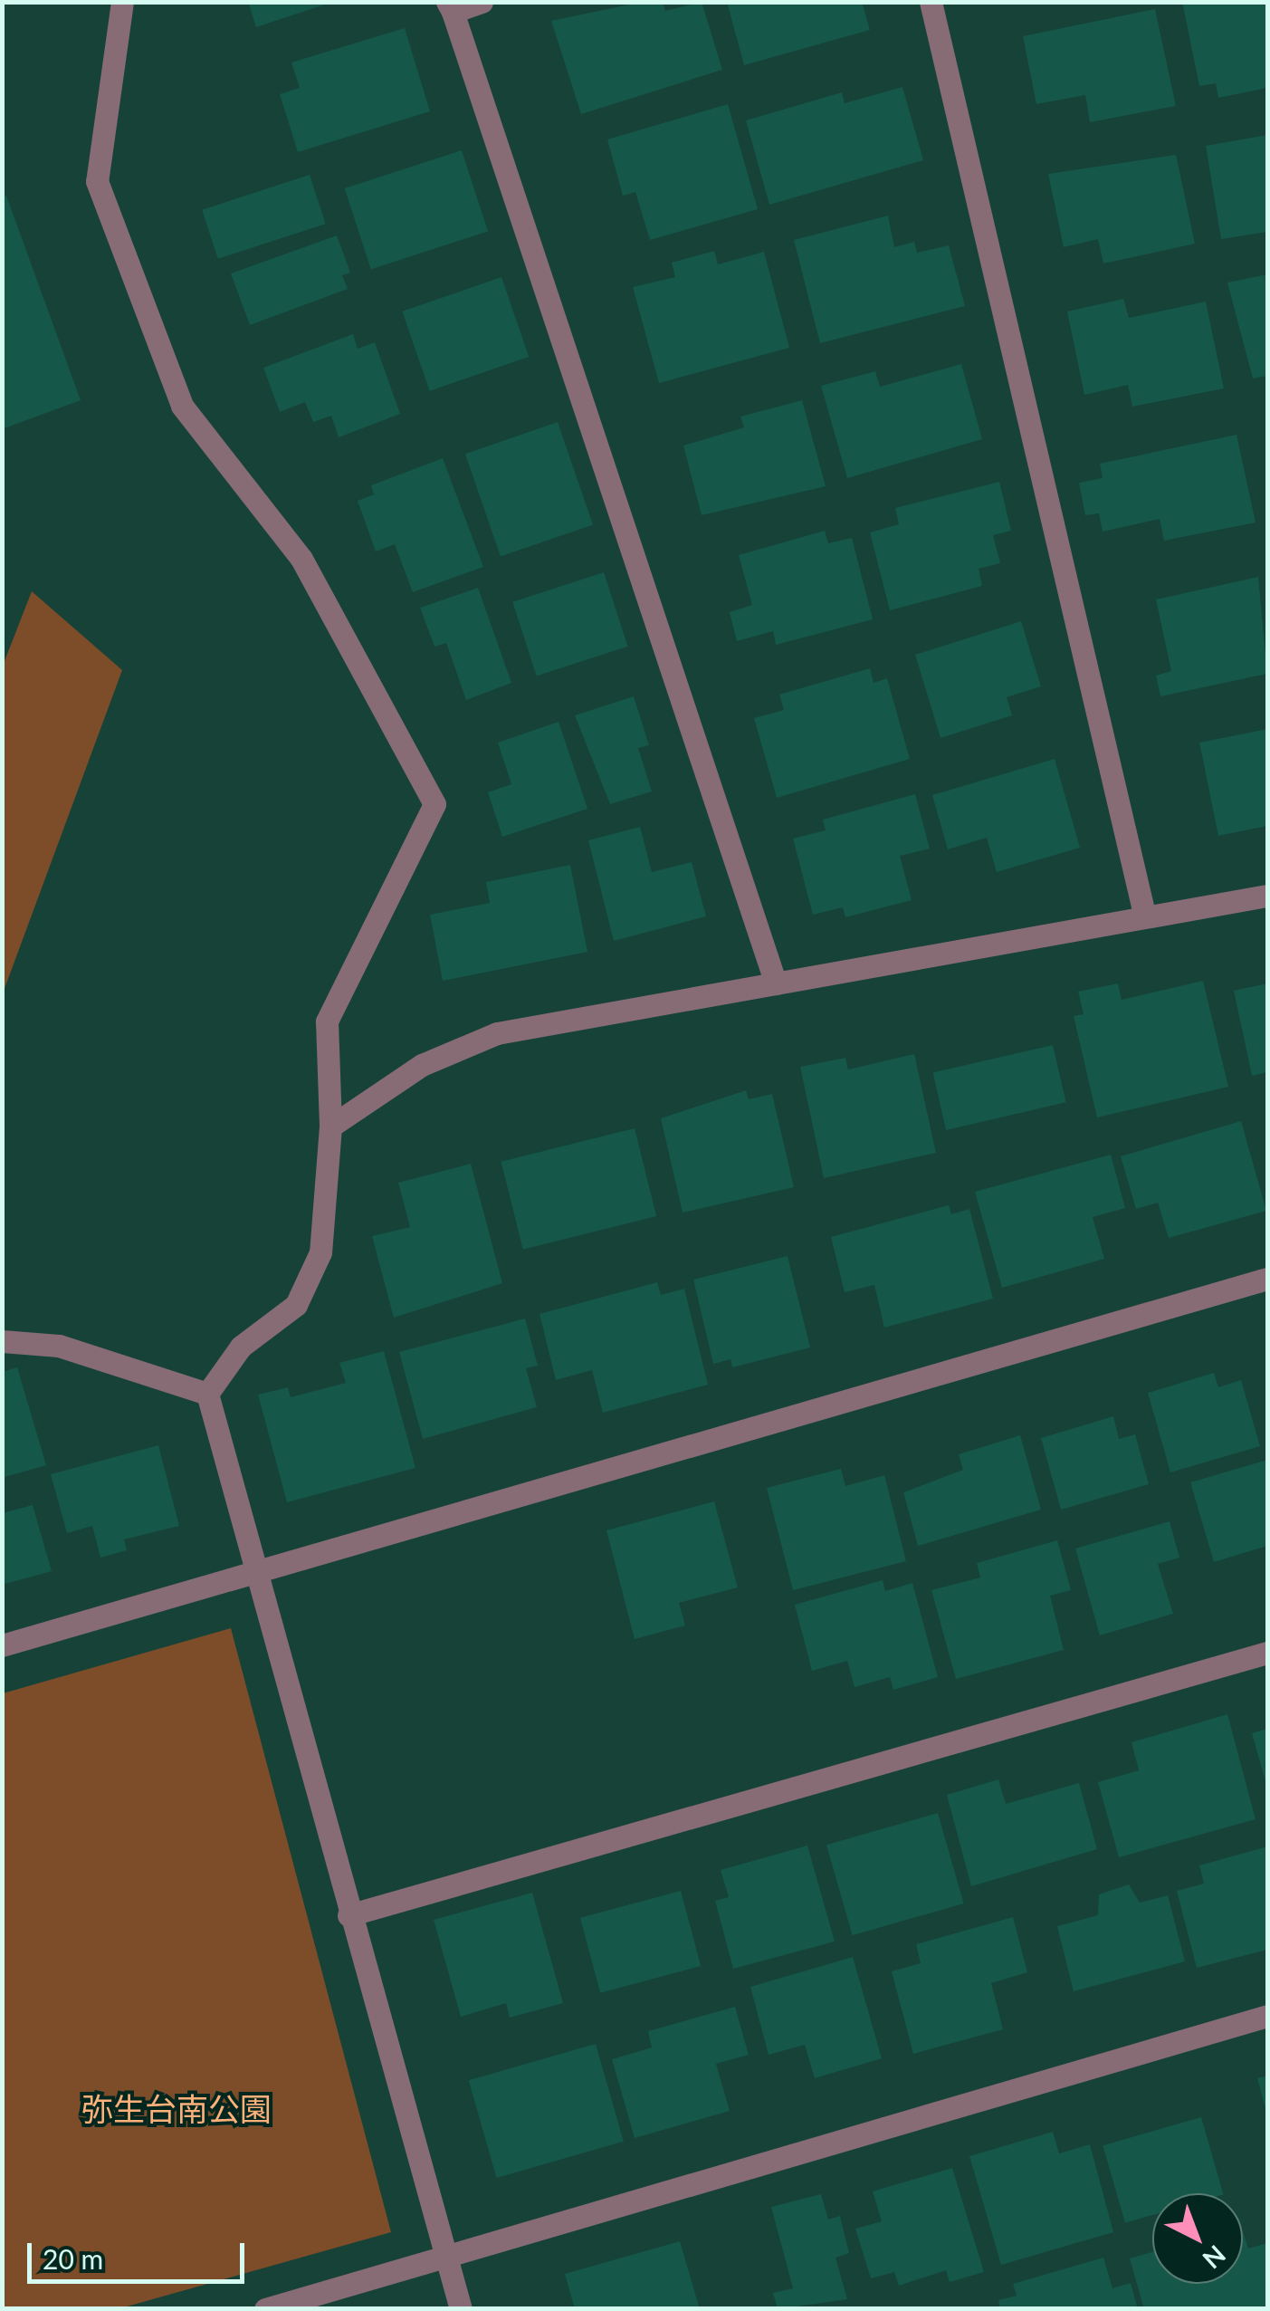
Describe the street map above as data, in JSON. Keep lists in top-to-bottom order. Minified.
{"parks":["弥生台南公園"],"scale_bar":"20 m","north":"bottom right"}
